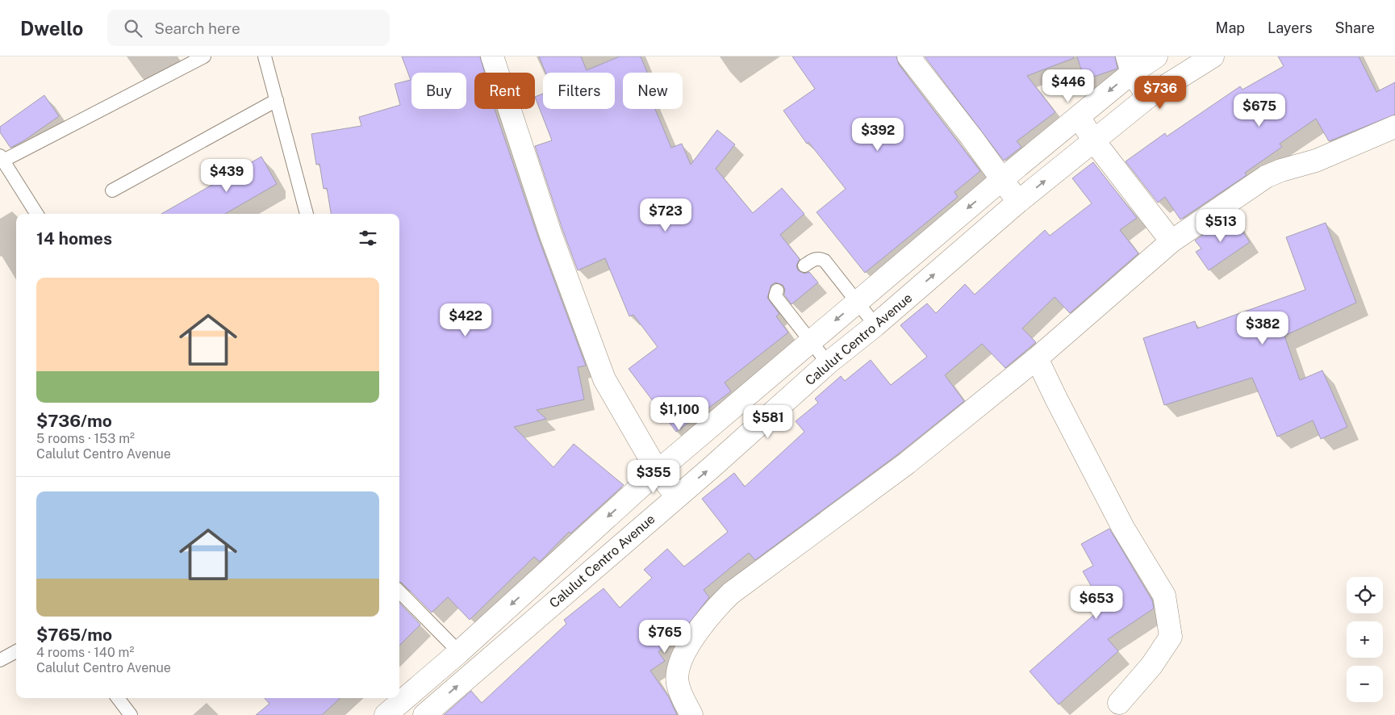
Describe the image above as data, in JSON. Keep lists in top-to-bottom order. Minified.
{"streets":{"street":["Calulut Centro Avenue"]},"page":{"header":"Dwello","search":"Search here","nav":["Map","Layers","Share"],"price":["$446","$736","$675","$392","$439","$723","$513","$422","$382","$1,100","$581","$355","$653","$765"],"chip":["Buy","Rent","Filters","New"],"heading":"14 homes","list":[{"name":"$736/mo","note":"5 rooms · 153 m² · Calulut Centro Avenue"},{"name":"$765/mo","note":"4 rooms · 140 m² · Calulut Centro Avenue"}],"map_buttons":["+","−"]}}
